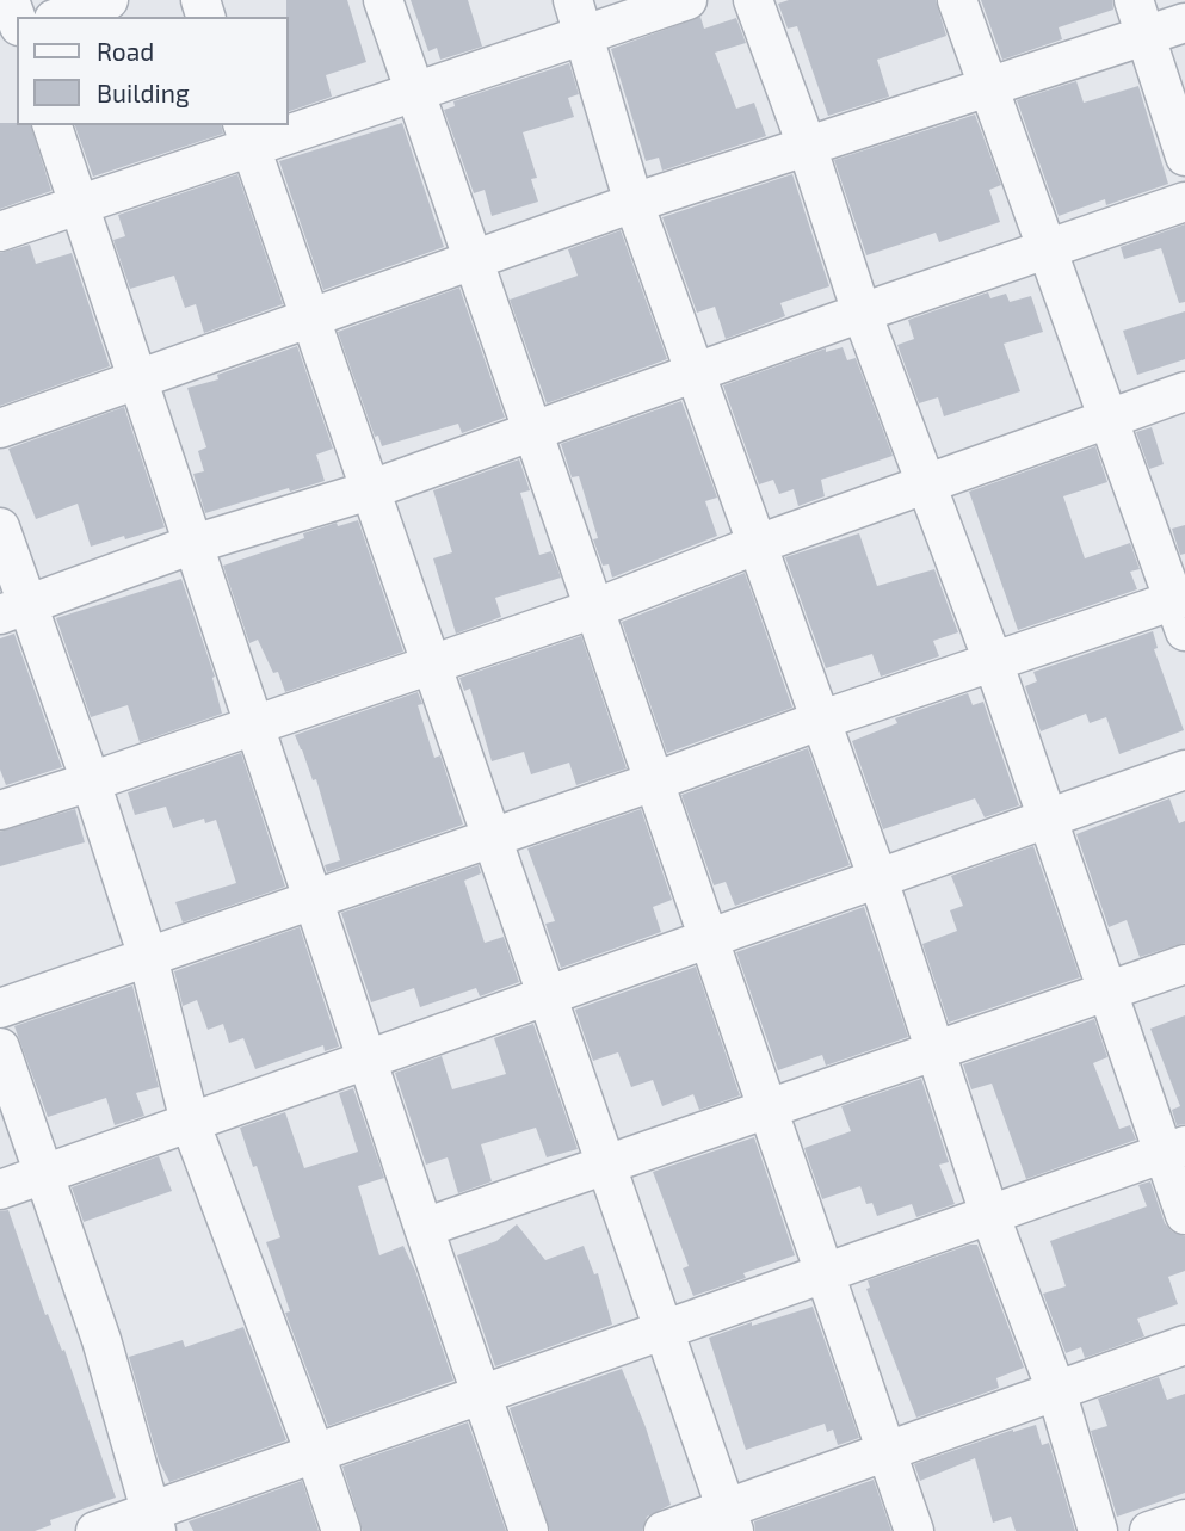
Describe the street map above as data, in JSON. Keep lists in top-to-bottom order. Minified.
{"legend":["Road","Building"]}
